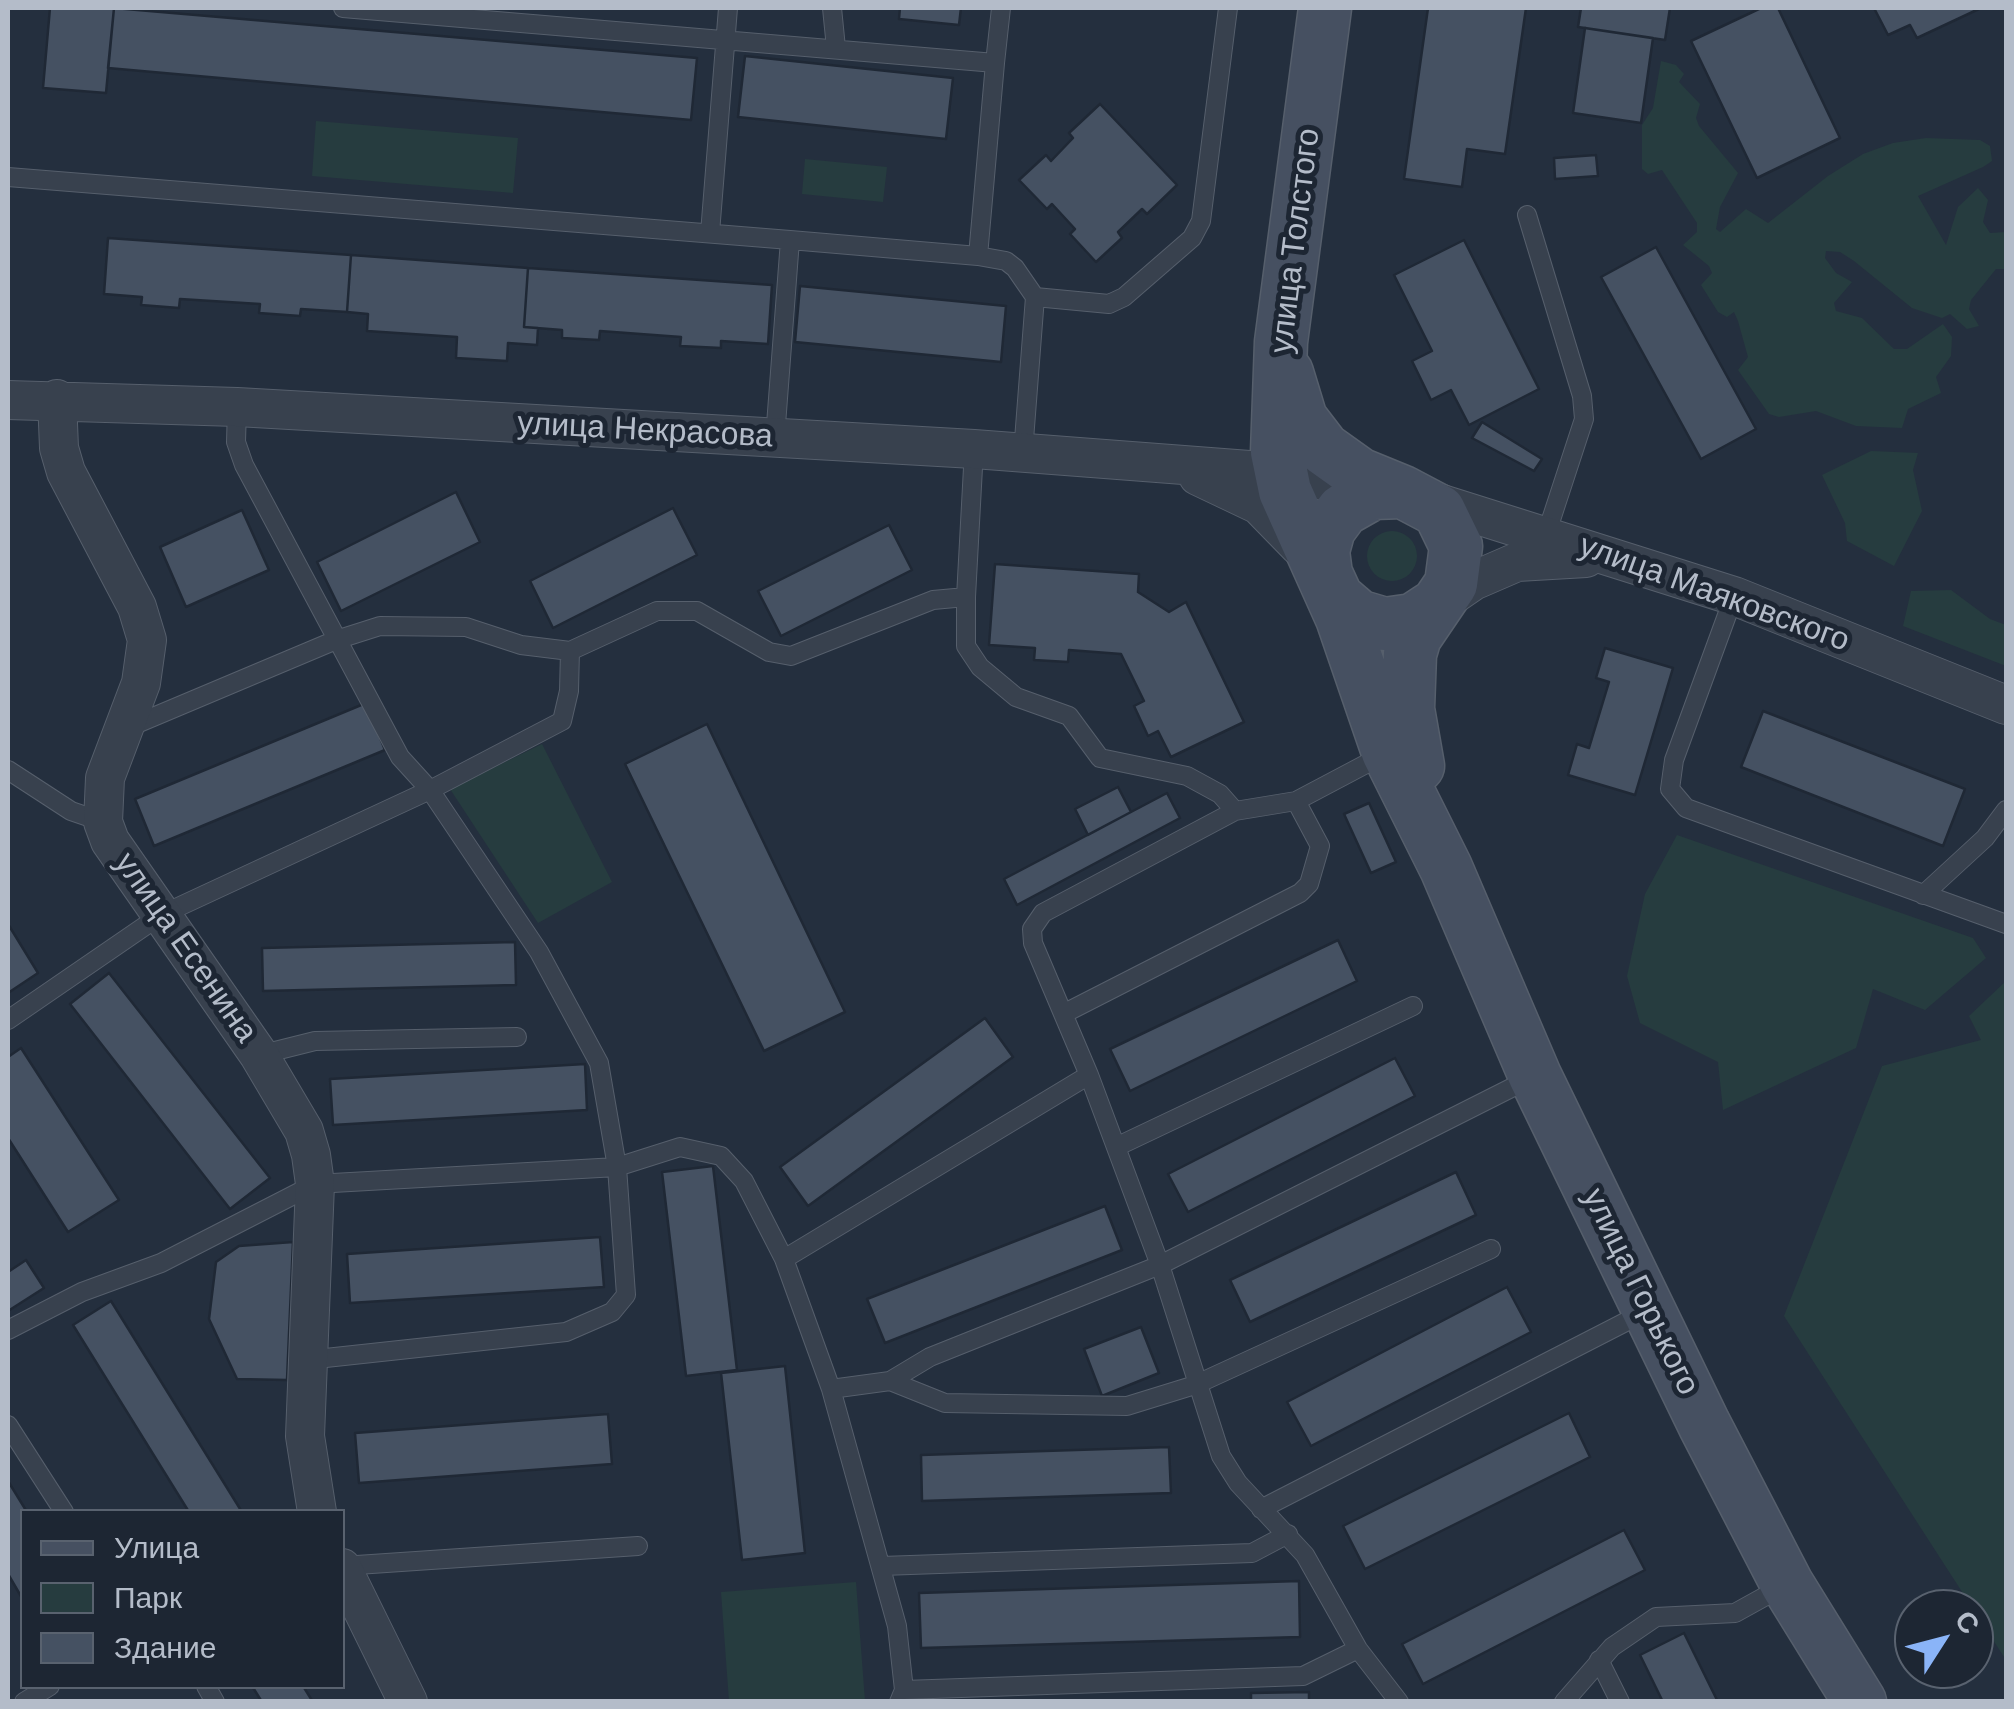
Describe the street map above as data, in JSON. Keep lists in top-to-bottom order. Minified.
{"streets":{"street":["улица Толстого","улица Некрасова","улица Маяковского","улица Есенина","улица Горького"]},"crossings":[["улица Толстого","улица Некрасова"],["улица Толстого","улица Маяковского"],["улица Толстого","улица Горького"],["улица Некрасова","улица Маяковского"],["улица Некрасова","улица Есенина"],["улица Маяковского","улица Горького"]],"legend":["Улица","Парк","Здание"],"north":"top right"}
